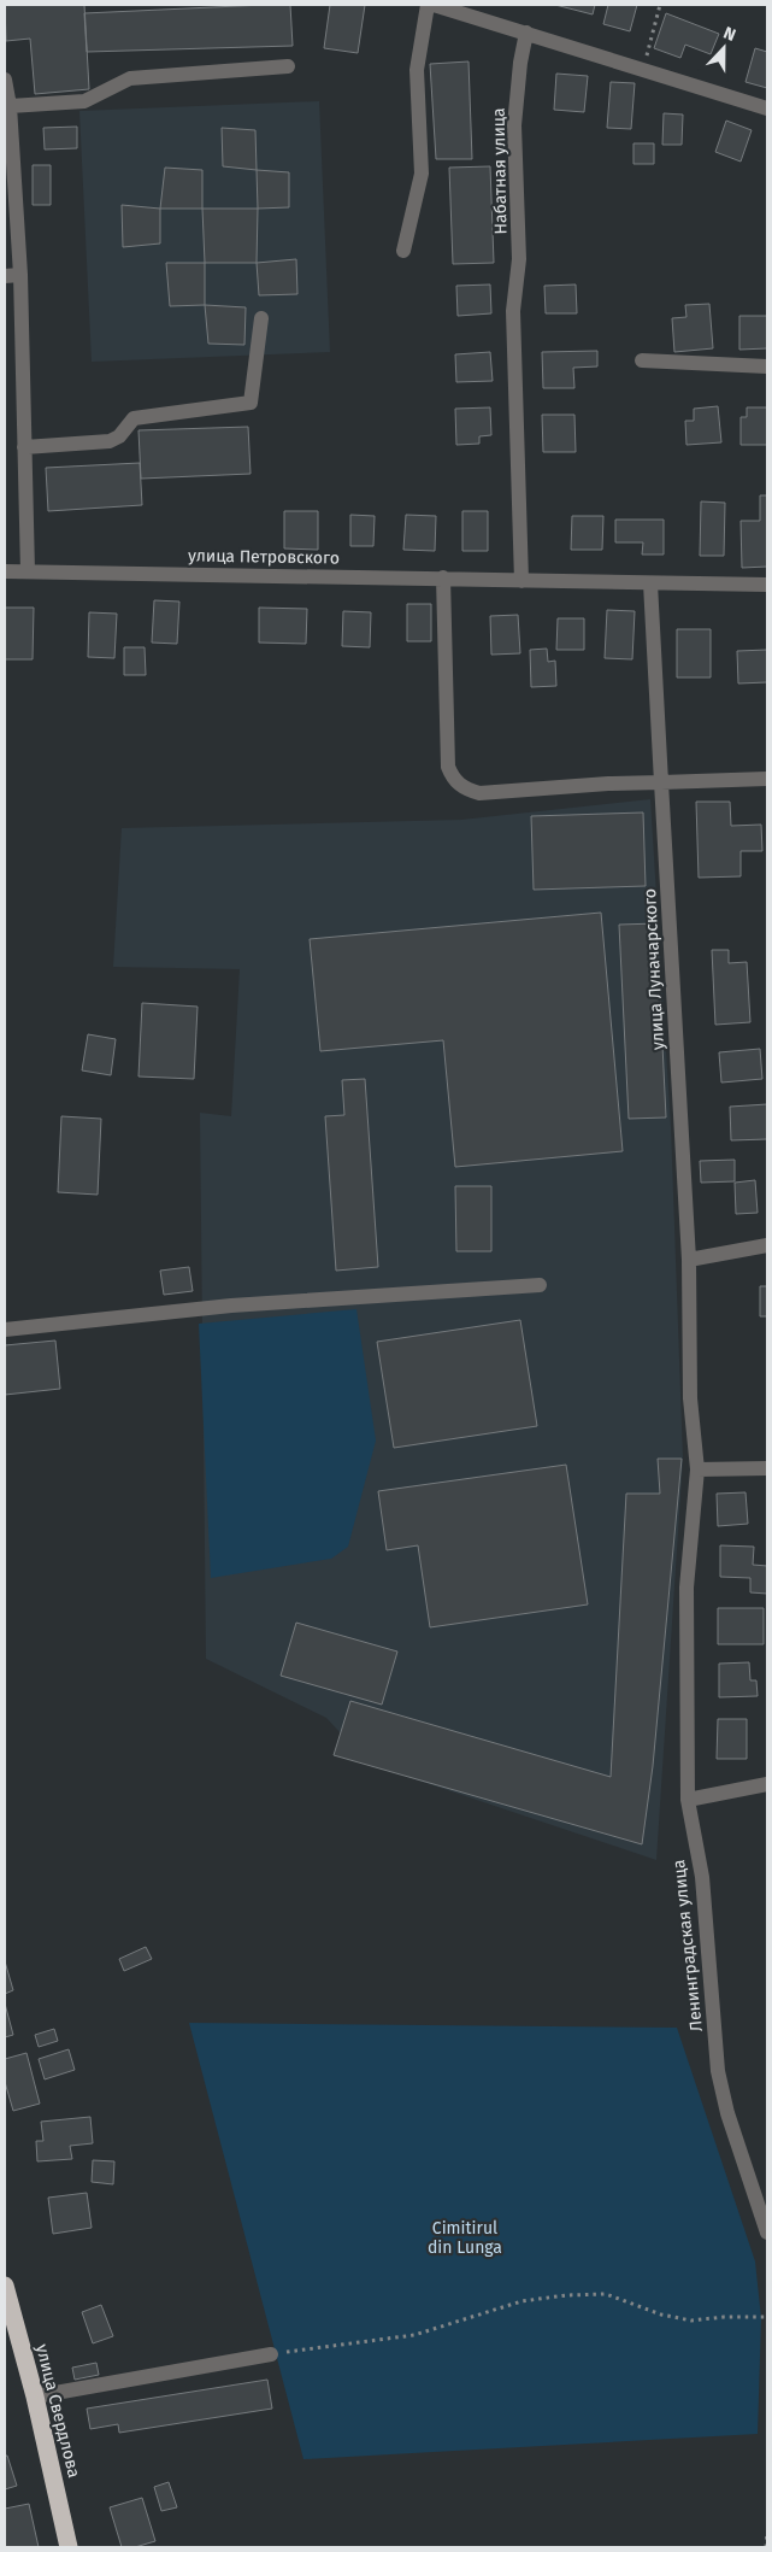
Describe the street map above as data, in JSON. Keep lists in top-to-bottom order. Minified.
{"streets":{"highway":["улица Свердлова"],"street":["Набатная улица","улица Петровского","улица Луначарского","Ленинградская улица"]},"crossings":[["Набатная улица","улица Петровского"],["улица Петровского","улица Луначарского"],["улица Луначарского","Ленинградская улица"]],"parks":["Cimitirul din Lunga"],"north":"top"}
